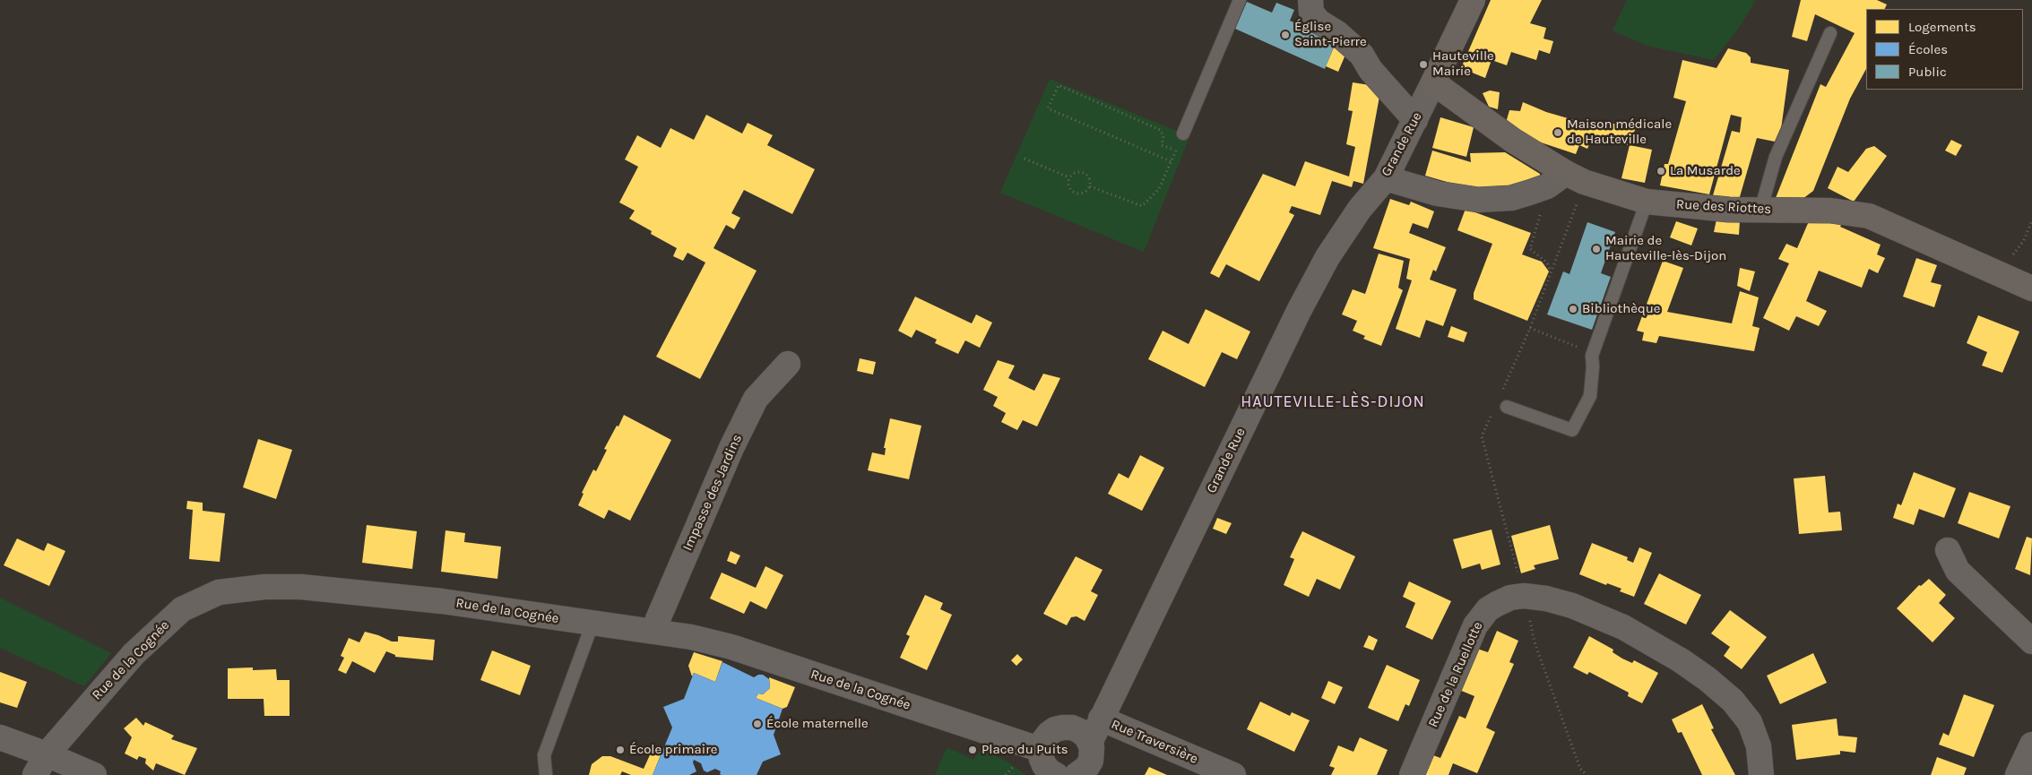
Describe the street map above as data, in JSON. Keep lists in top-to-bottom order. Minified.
{"streets":{"street":["Grande Rue","Rue des Riottes","Impasse des Jardins","Rue de la Cognée","Rue de la Ruellotte","Rue Traversière"]},"crossings":[["Grande Rue","Rue des Riottes"],["Grande Rue","Rue Traversière"],["Impasse des Jardins","Rue de la Cognée"]],"districts":["HAUTEVILLE-LÈS-DIJON"],"places":["Église Saint-Pierre","Hauteville Mairie","Maison médicale de Hauteville","La Musarde","Mairie de Hauteville-lès-Dijon","Bibliothèque","École maternelle","École primaire","Place du Puits"],"legend":["Logements","Écoles","Public"]}
